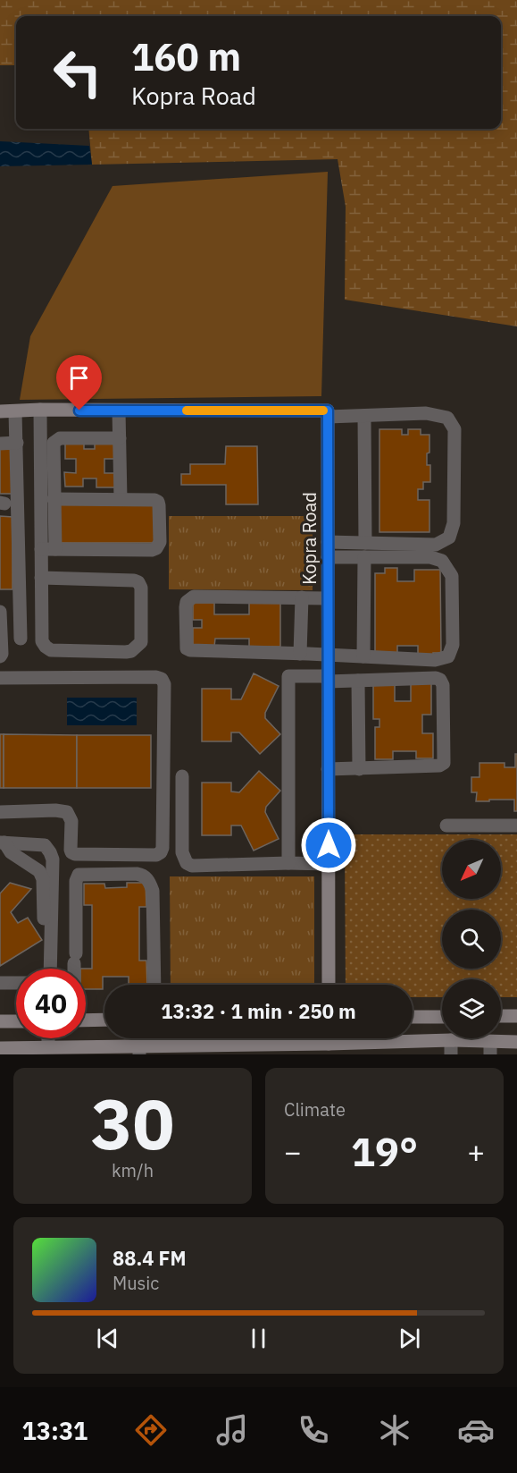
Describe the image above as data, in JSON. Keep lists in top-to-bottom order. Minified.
{"streets":{"street":["Kopra Road"]},"north":"bottom left","page":{"turn":["160 m","Kopra Road"],"limit":"40","trip":"13:32 · 1 min · 250 m","tile":[["30","km/h"],"Climate"],"heat":["−","19°","+"],"song":["88.4 FM","Music"],"tabs":"13:31"}}
